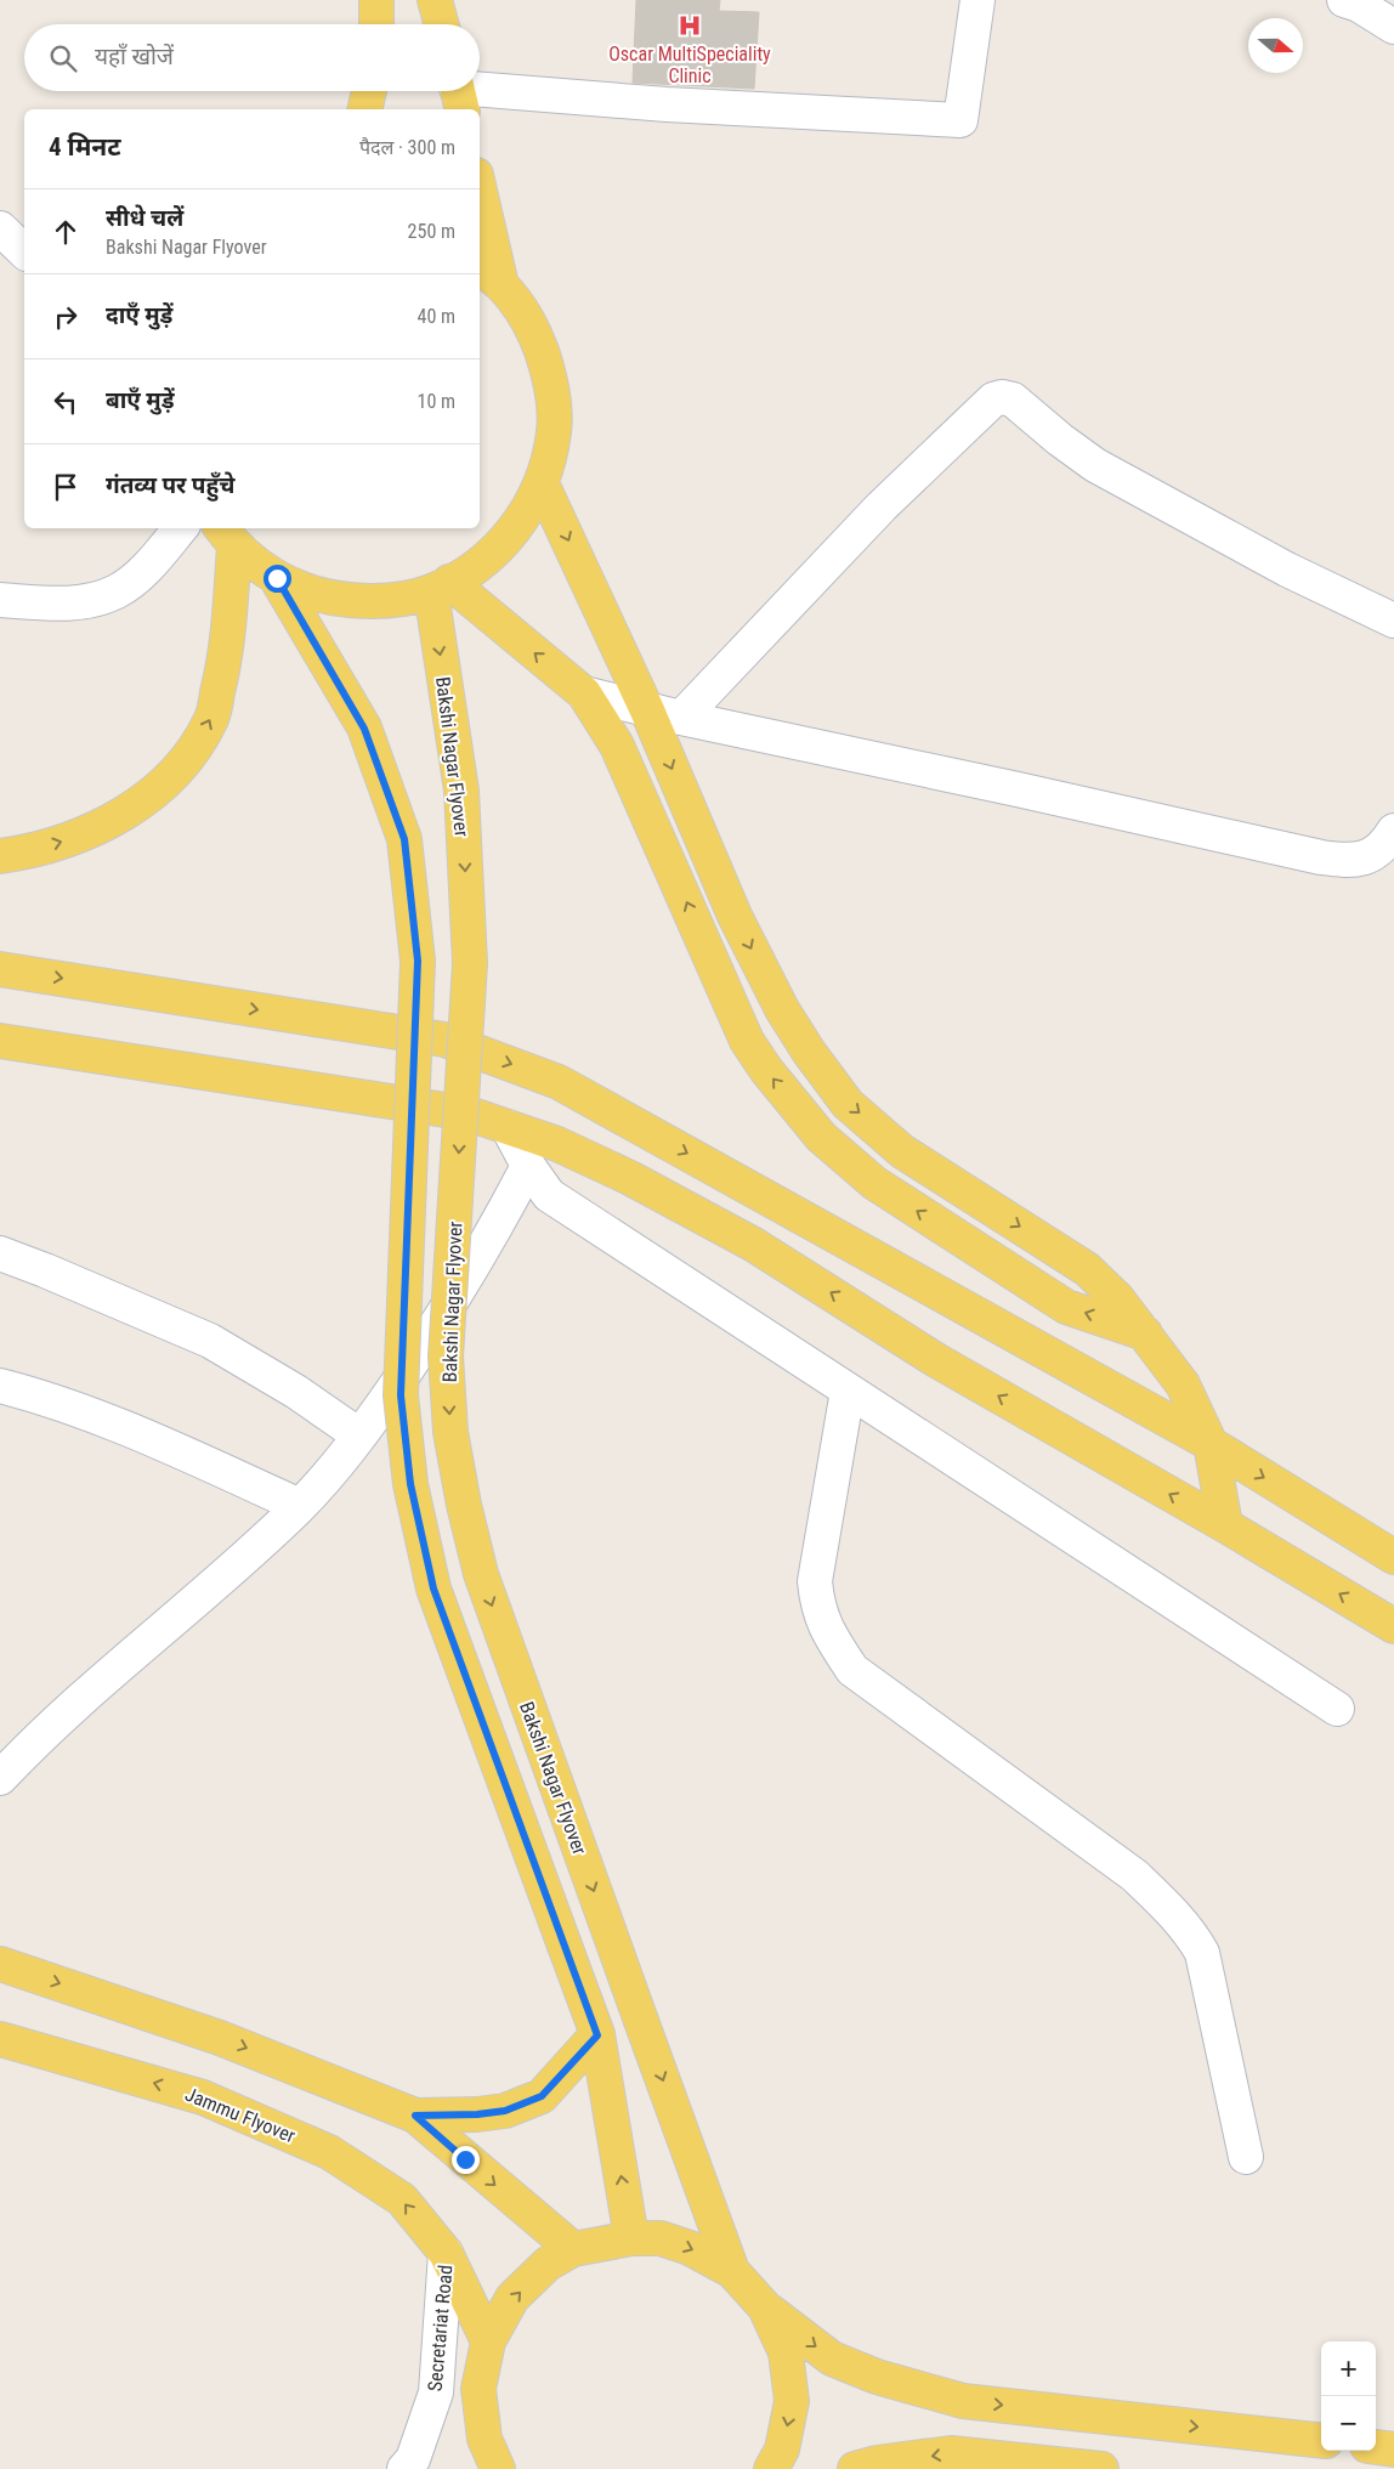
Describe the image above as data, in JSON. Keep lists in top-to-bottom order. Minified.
{"streets":{"main road":["Bakshi Nagar Flyover","Jammu Flyover"],"street":["Secretariat Road"]},"crossings":[["Jammu Flyover","Secretariat Road"]],"places":{"hospital":["Oscar MultiSpeciality Clinic"]},"north":"right","page":{"search":"यहाँ खोजें","heading":["4 मिनट","पैदल · 300 m"],"list":[["सीधे चलें","Bakshi Nagar Flyover","250 m"],["दाएँ मुड़ें","40 m"],["बाएँ मुड़ें","10 m"],"गंतव्य पर पहुँचे"],"map_buttons":["+","−"]}}
